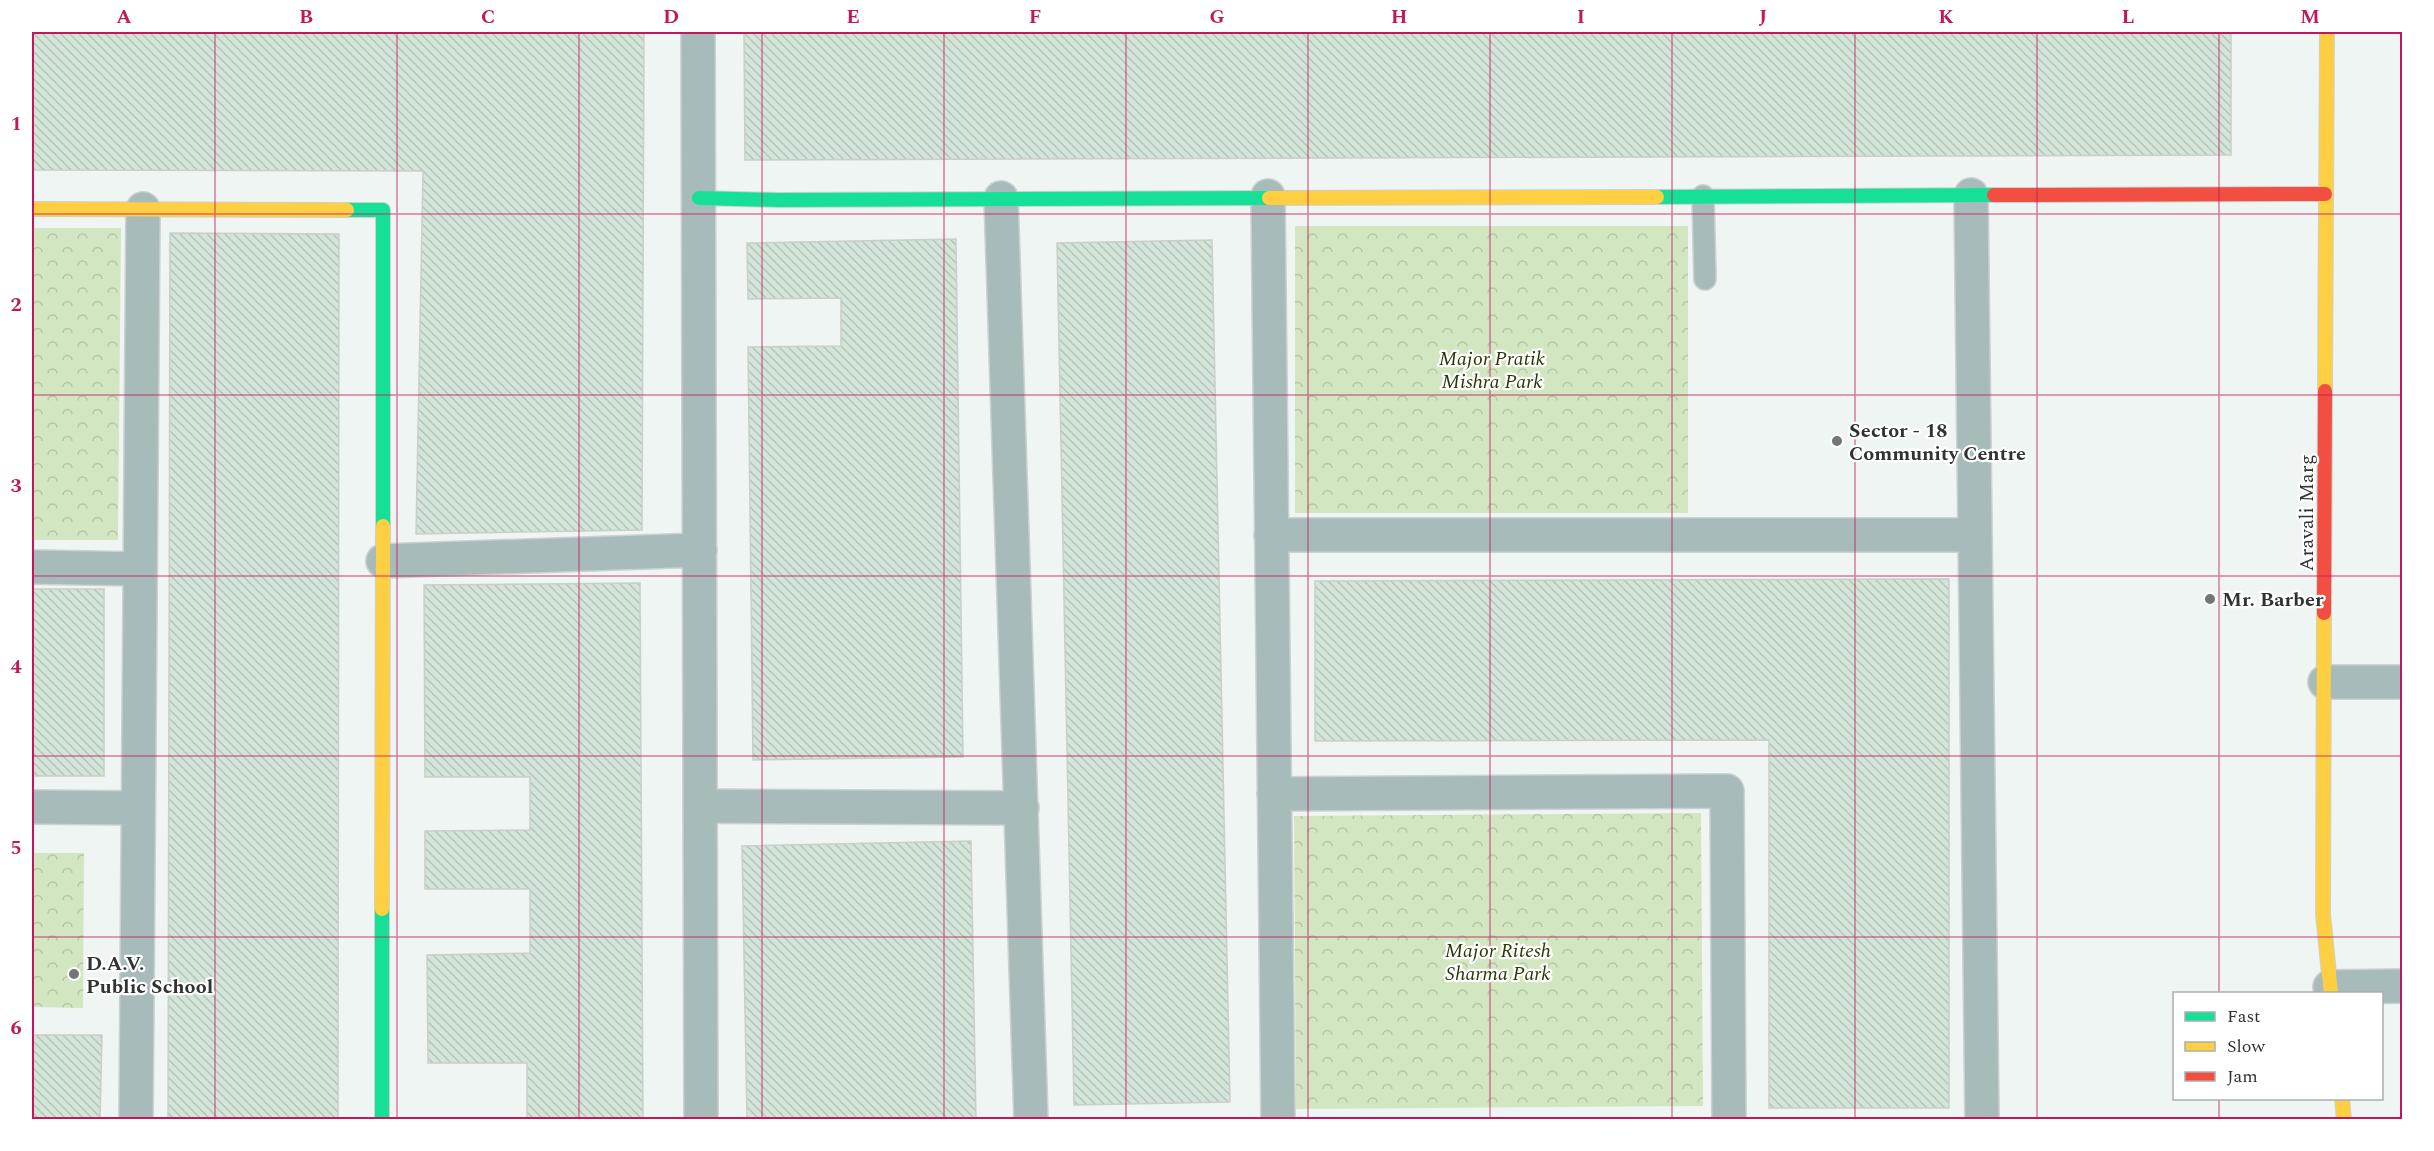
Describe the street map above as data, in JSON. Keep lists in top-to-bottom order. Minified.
{"streets":{"street":["Aravali Marg"]},"parks":["Major Pratik Mishra Park","Major Ritesh Sharma Park"],"places":["Sector - 18 Community Centre","Mr. Barber","D.A.V. Public School"],"legend":["Fast","Slow","Jam"],"grid":{"columns":["A","B","C","D","E","F","G","H","I","J","K","L","M"],"rows":["1","2","3","4","5","6"]}}
